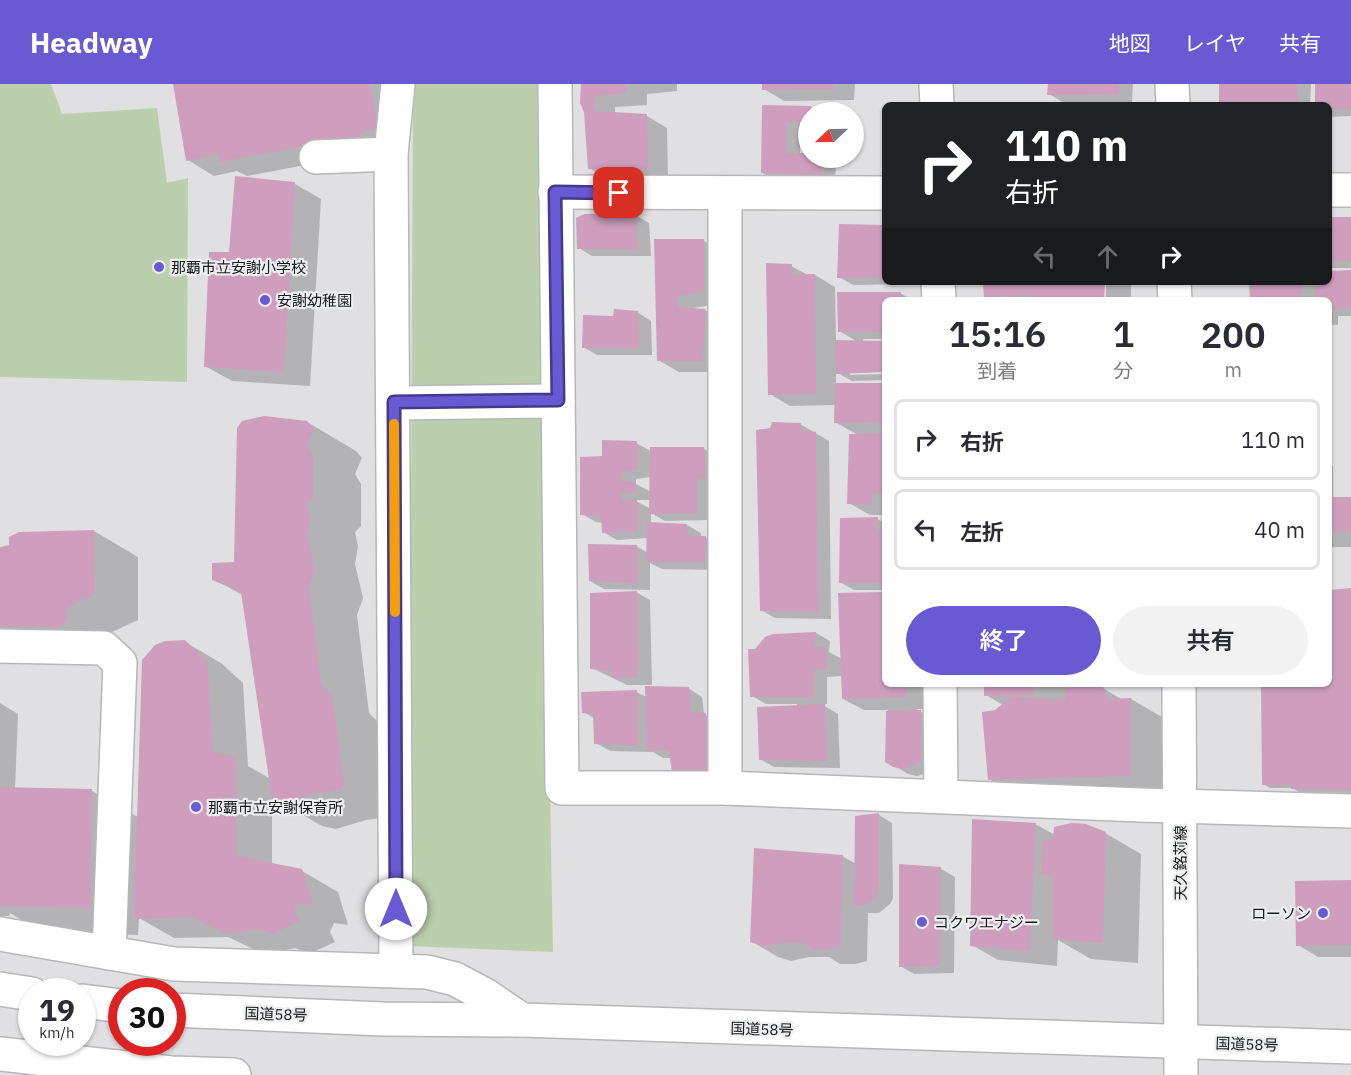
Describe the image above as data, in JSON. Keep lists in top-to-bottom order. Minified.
{"streets":{"main road":["天久銘苅線","国道58号"]},"crossings":[["天久銘苅線","国道58号"]],"places":["那覇市立安謝小学校","安謝幼稚園","那覇市立安謝保育所","ローソン","コクワエナジー"],"north":"left","page":{"header":"Headway","nav":["地図","レイヤ","共有"],"turn":["110 m","右折"],"eta":["15:16","到着","1","分","200","m"],"list":[{"name":"右折","value":"110 m"},{"name":"左折","value":"40 m"}],"buttons":["終了","共有"],"speed":"19 km/h","limit":"30"}}
